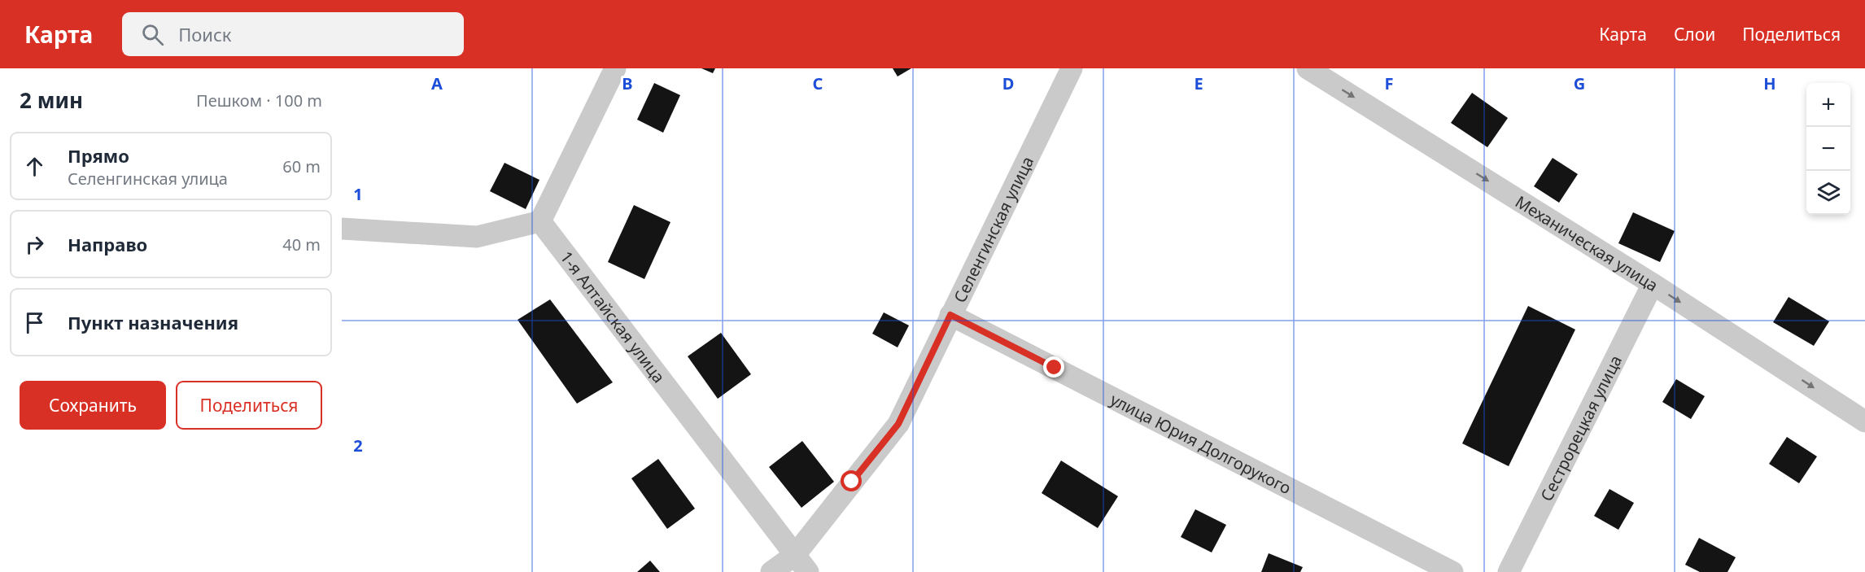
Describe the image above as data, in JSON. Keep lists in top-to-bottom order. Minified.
{"streets":{"street":["Селенгинская улица","Механическая улица","1-я Алтайская улица","Сестрорецкая улица","улица Юрия Долгорукого"]},"crossings":[["Селенгинская улица","1-я Алтайская улица"],["Селенгинская улица","улица Юрия Долгорукого"],["Механическая улица","Сестрорецкая улица"]],"one_way":["Механическая улица"],"page":{"header":"Карта","search":"Поиск","nav":["Карта","Слои","Поделиться"],"heading":["2 мин","Пешком · 100 m"],"map_buttons":["+","−"],"list":[["Прямо","Селенгинская улица","60 m"],["Направо","40 m"],"Пункт назначения"],"buttons":["Сохранить","Поделиться"]},"grid":{"columns":["A","B","C","D","E","F","G","H"],"rows":["1","2"]}}
